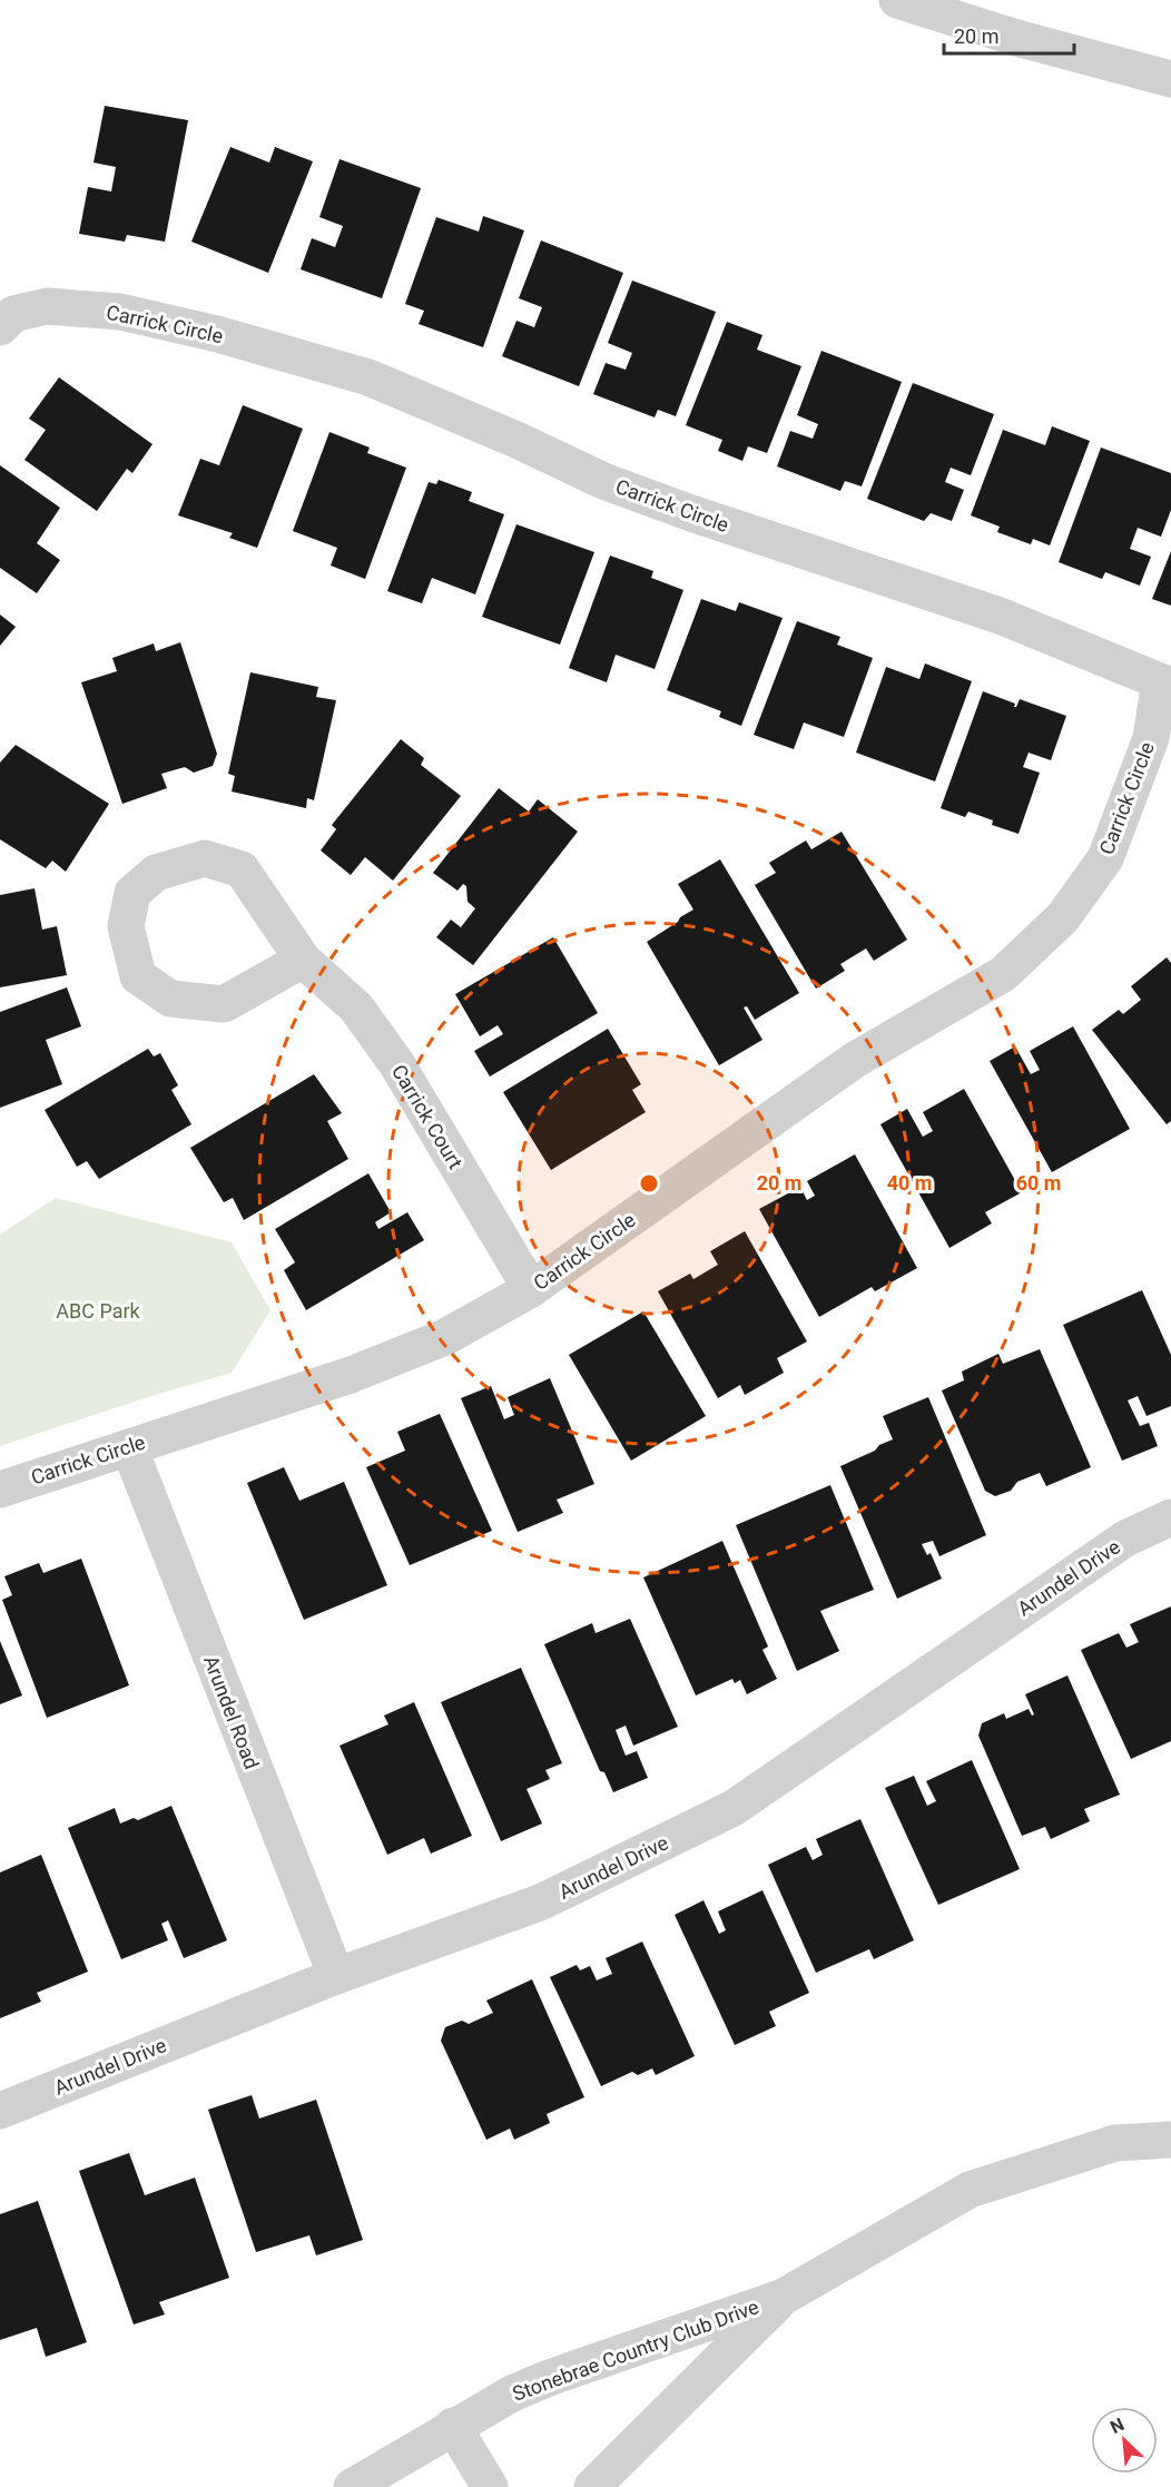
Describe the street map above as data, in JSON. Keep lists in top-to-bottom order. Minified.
{"streets":{"street":["Carrick Circle","Carrick Court","Arundel Drive","Arundel Road","Stonebrae Country Club Drive"]},"crossings":[["Carrick Circle","Carrick Court"],["Carrick Circle","Arundel Road"],["Arundel Drive","Arundel Road"]],"parks":["ABC Park"],"scale_bar":"20 m","north":"top left","rings":["20 m","40 m","60 m"]}
